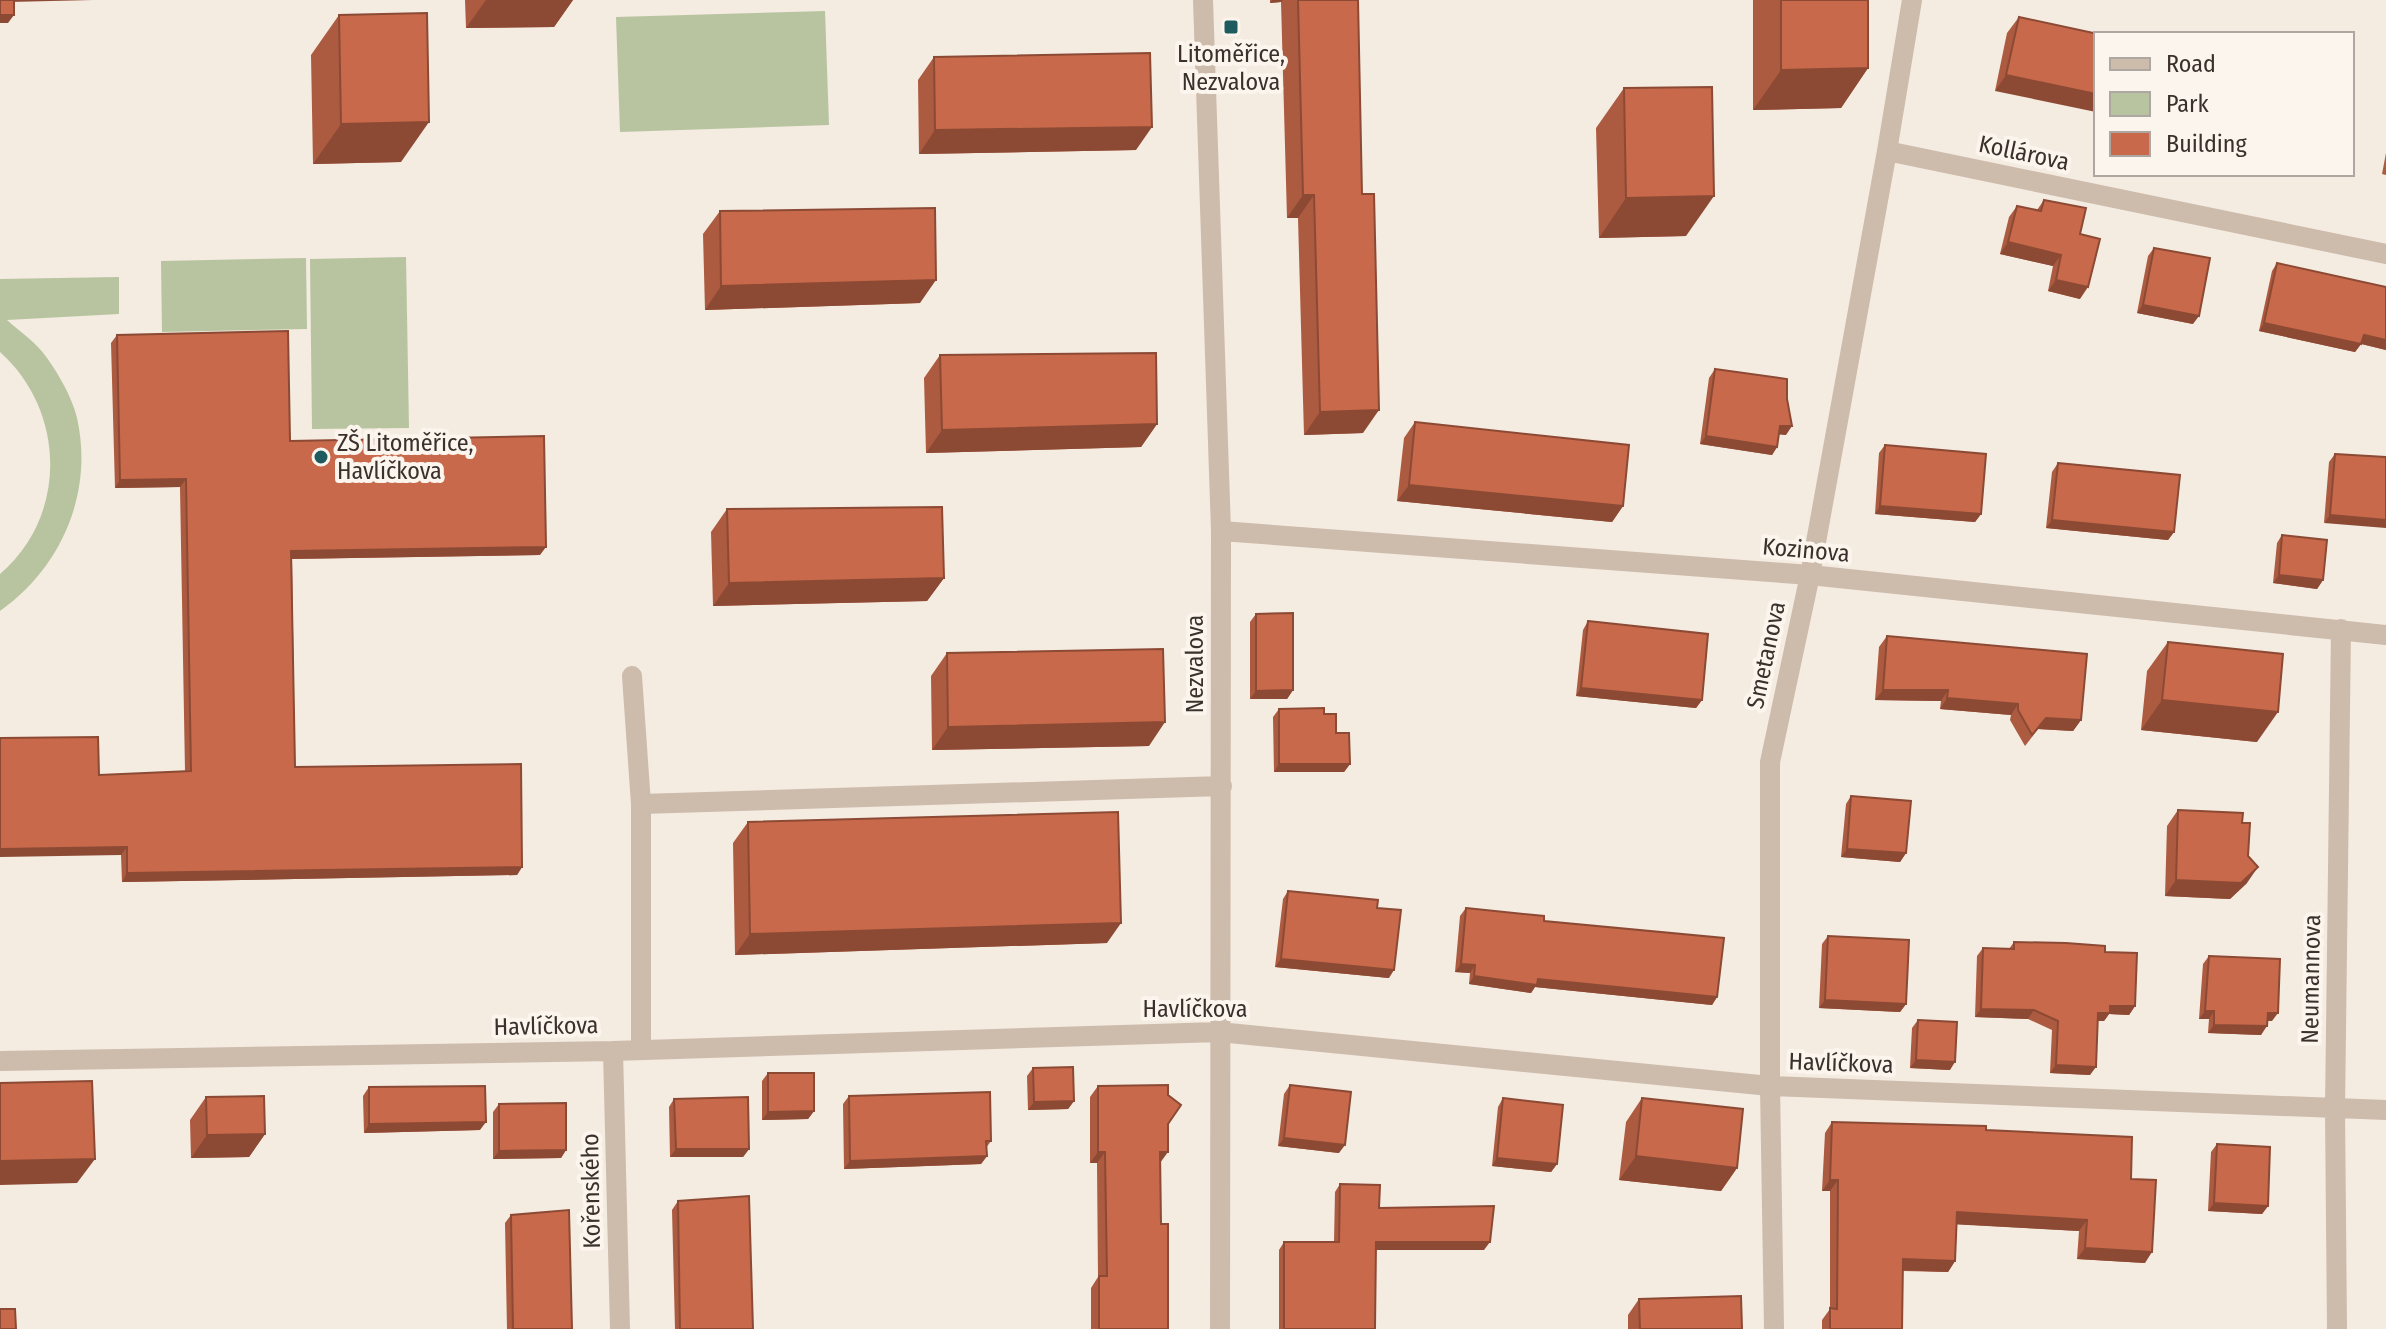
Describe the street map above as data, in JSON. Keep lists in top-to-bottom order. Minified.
{"streets":{"street":["Kollárova","Kozinova","Smetanova","Nezvalova","Neumannova","Havlíčkova","Kořenského"]},"crossings":[["Kollárova","Smetanova"],["Kozinova","Smetanova"],["Kozinova","Nezvalova"],["Kozinova","Neumannova"],["Smetanova","Havlíčkova"],["Nezvalova","Havlíčkova"],["Neumannova","Havlíčkova"],["Havlíčkova","Kořenského"]],"places":{"transit":["Litoměřice, Nezvalova"],"other":["ZŠ Litoměřice, Havlíčkova"]},"legend":["Road","Park","Building"]}
